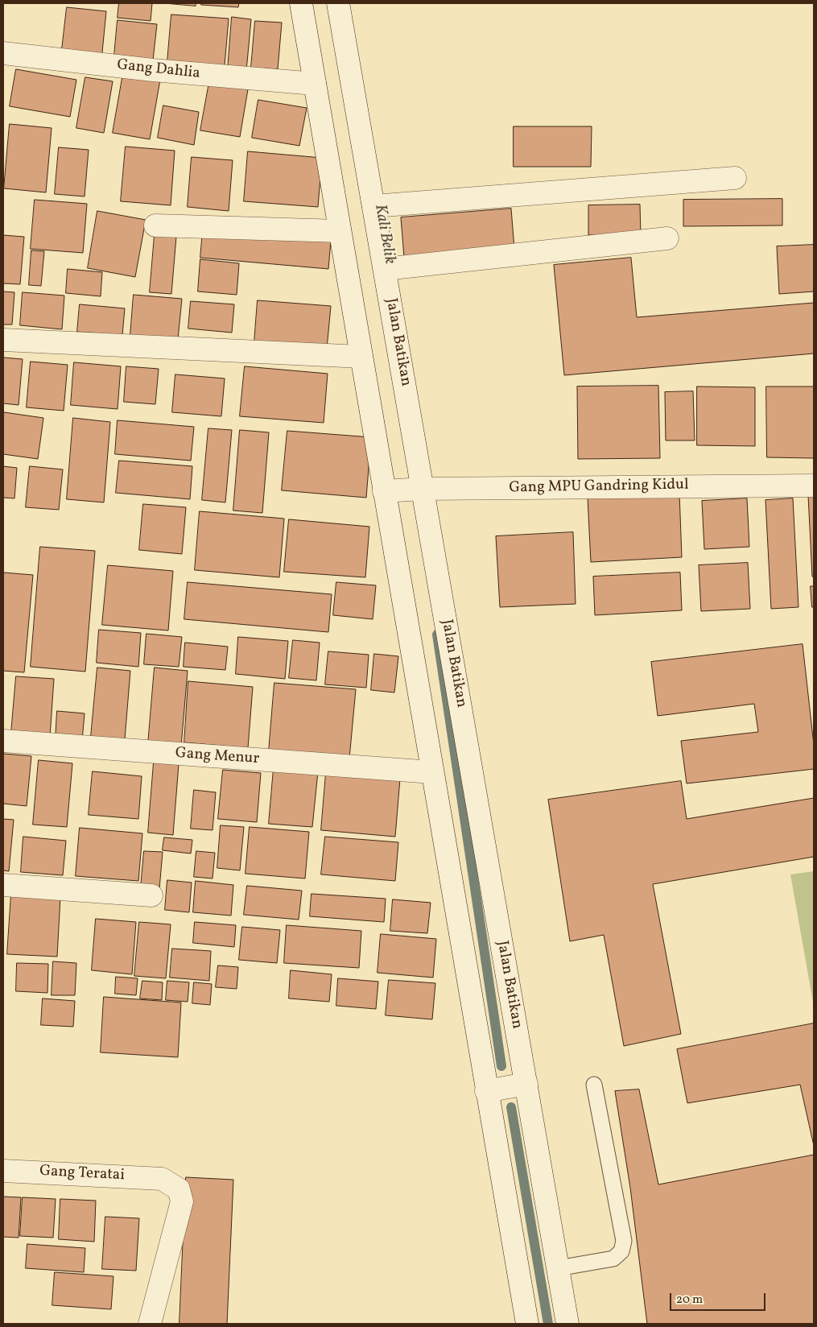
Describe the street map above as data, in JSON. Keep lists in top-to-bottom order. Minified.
{"streets":{"street":["Gang Dahlia","Jalan Batikan","Gang MPU Gandring Kidul","Gang Menur","Gang Teratai"]},"crossings":[["Jalan Batikan","Gang MPU Gandring Kidul"]],"water":["Kali Belik"],"scale_bar":"20 m"}
